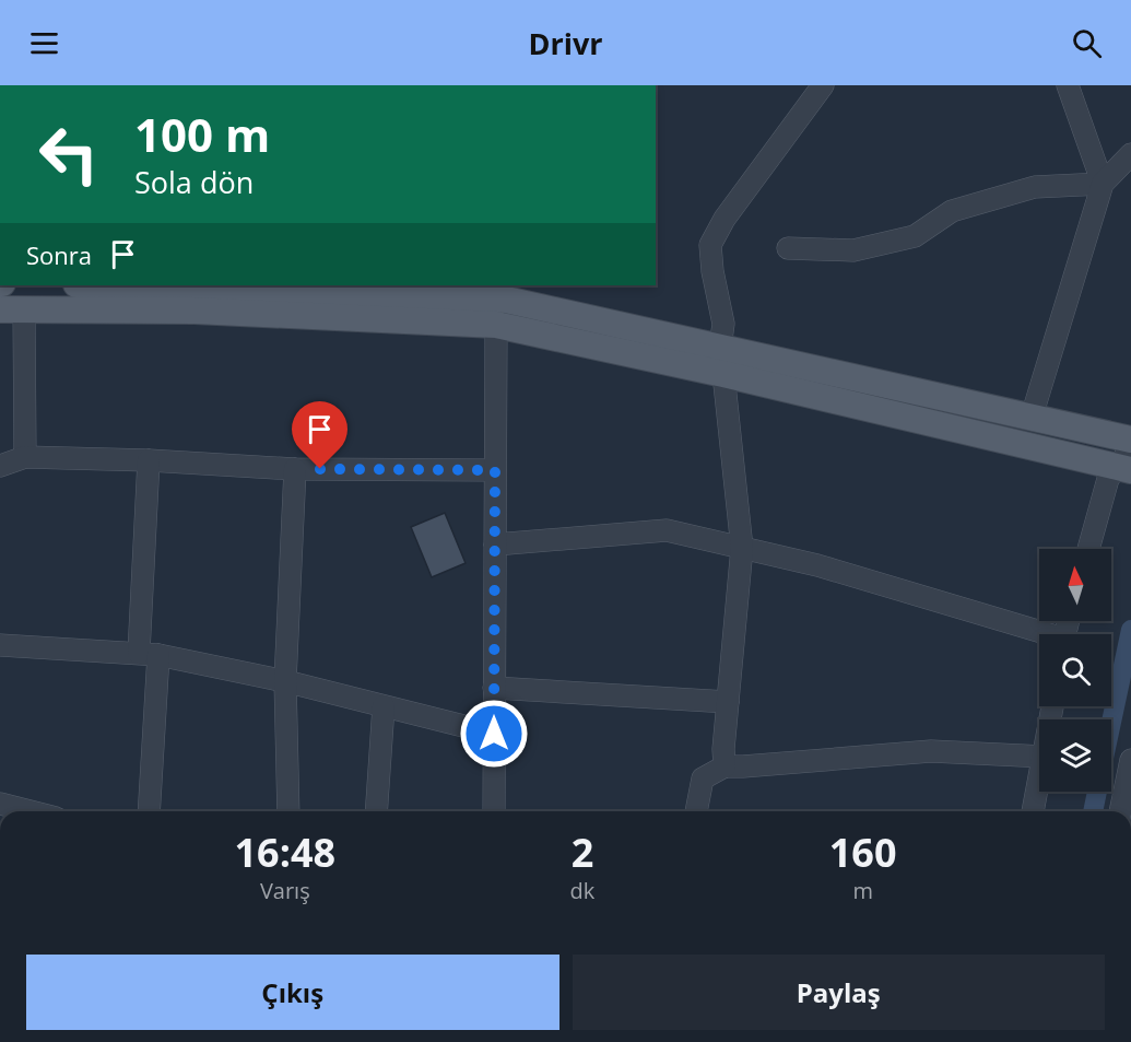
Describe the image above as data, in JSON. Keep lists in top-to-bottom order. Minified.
{"north":"top","page":{"header":"Drivr","turn":["100 m","Sola dön"],"then":"Sonra","eta":["16:48","Varış","2","dk","160","m"],"buttons":["Çıkış","Paylaş"]}}
